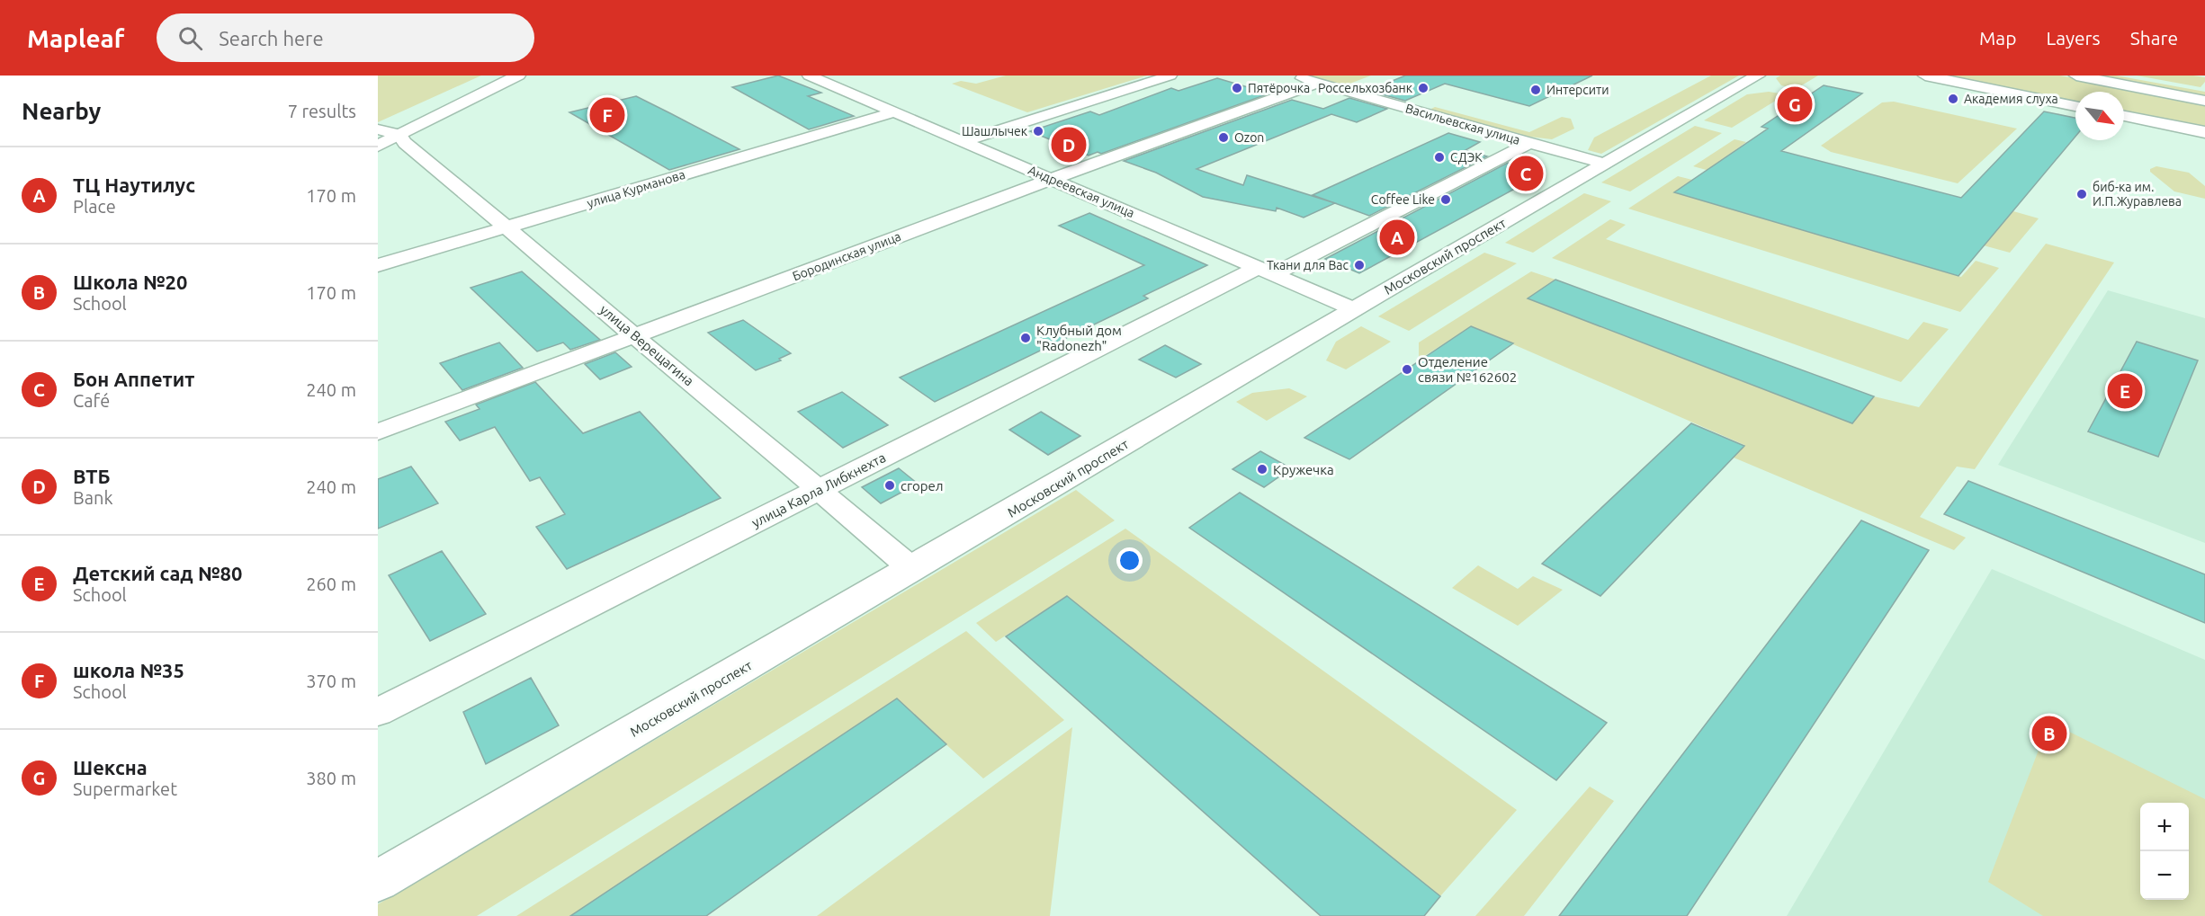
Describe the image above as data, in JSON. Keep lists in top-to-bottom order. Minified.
{"streets":{"street":["Васильевская улица","улица Курманова","Андреевская улица","Бородинская улица","Московский проспект","улица Верещагина","улица Карла Либкнехта"]},"crossings":[["Васильевская улица","Бородинская улица"],["Васильевская улица","Московский проспект"],["Васильевская улица","улица Карла Либкнехта"],["улица Курманова","Андреевская улица"],["улица Курманова","улица Верещагина"],["Андреевская улица","Бородинская улица"],["Андреевская улица","Московский проспект"],["Андреевская улица","улица Карла Либкнехта"],["Бородинская улица","улица Верещагина"],["Московский проспект","улица Верещагина"],["улица Верещагина","улица Карла Либкнехта"]],"places":["Пятёрочка","Россельхозбанк","Интерсити","Академия слуха","Шашлычек","Ozon","СДЭК","биб-ка им. И.П.Журавлева","Coffee Like","Ткани для Вас","Клубный дом \"Radonezh\"","Отделение связи №162602","Кружечка","сгорел"],"north":"bottom right","page":{"header":"Mapleaf","search":"Search here","nav":["Map","Layers","Share"],"heading":["Nearby","7 results"],"pins":["G","F","D","C","A","E","B"],"list":[{"mark":"A","name":"ТЦ Наутилус","note":"Place","value":"170 m"},{"mark":"B","name":"Школа №20","note":"School","value":"170 m"},{"mark":"C","name":"Бон Аппетит","note":"Café","value":"240 m"},{"mark":"D","name":"ВТБ","note":"Bank","value":"240 m"},{"mark":"E","name":"Детский сад №80","note":"School","value":"260 m"},{"mark":"F","name":"школа №35","note":"School","value":"370 m"},{"mark":"G","name":"Шексна","note":"Supermarket","value":"380 m"}],"map_buttons":["+","−"]}}
